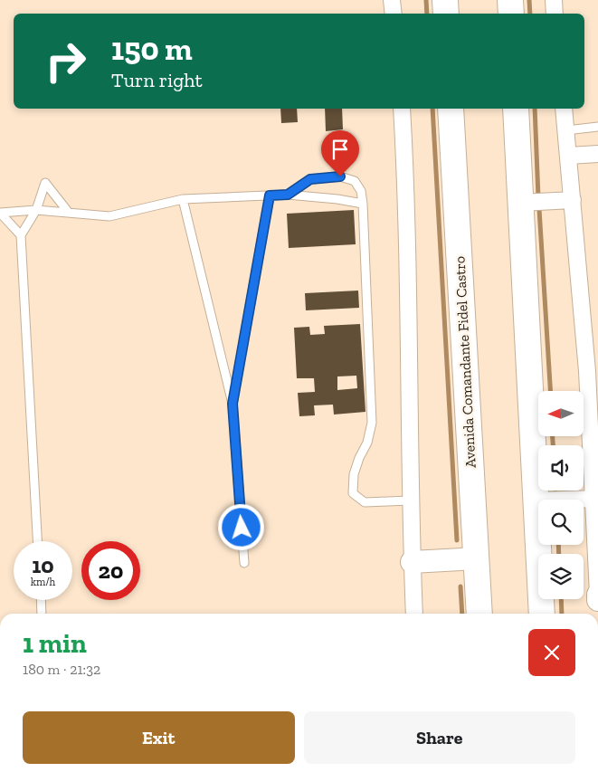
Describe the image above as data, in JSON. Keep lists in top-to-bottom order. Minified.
{"streets":{"highway":["Avenida Comandante Fidel Castro"]},"north":"left","page":{"turn":["150 m","Turn right"],"speed":"10 km/h","limit":"20","heading":["1 min","180 m · 21:32"],"buttons":["Exit","Share"]}}
